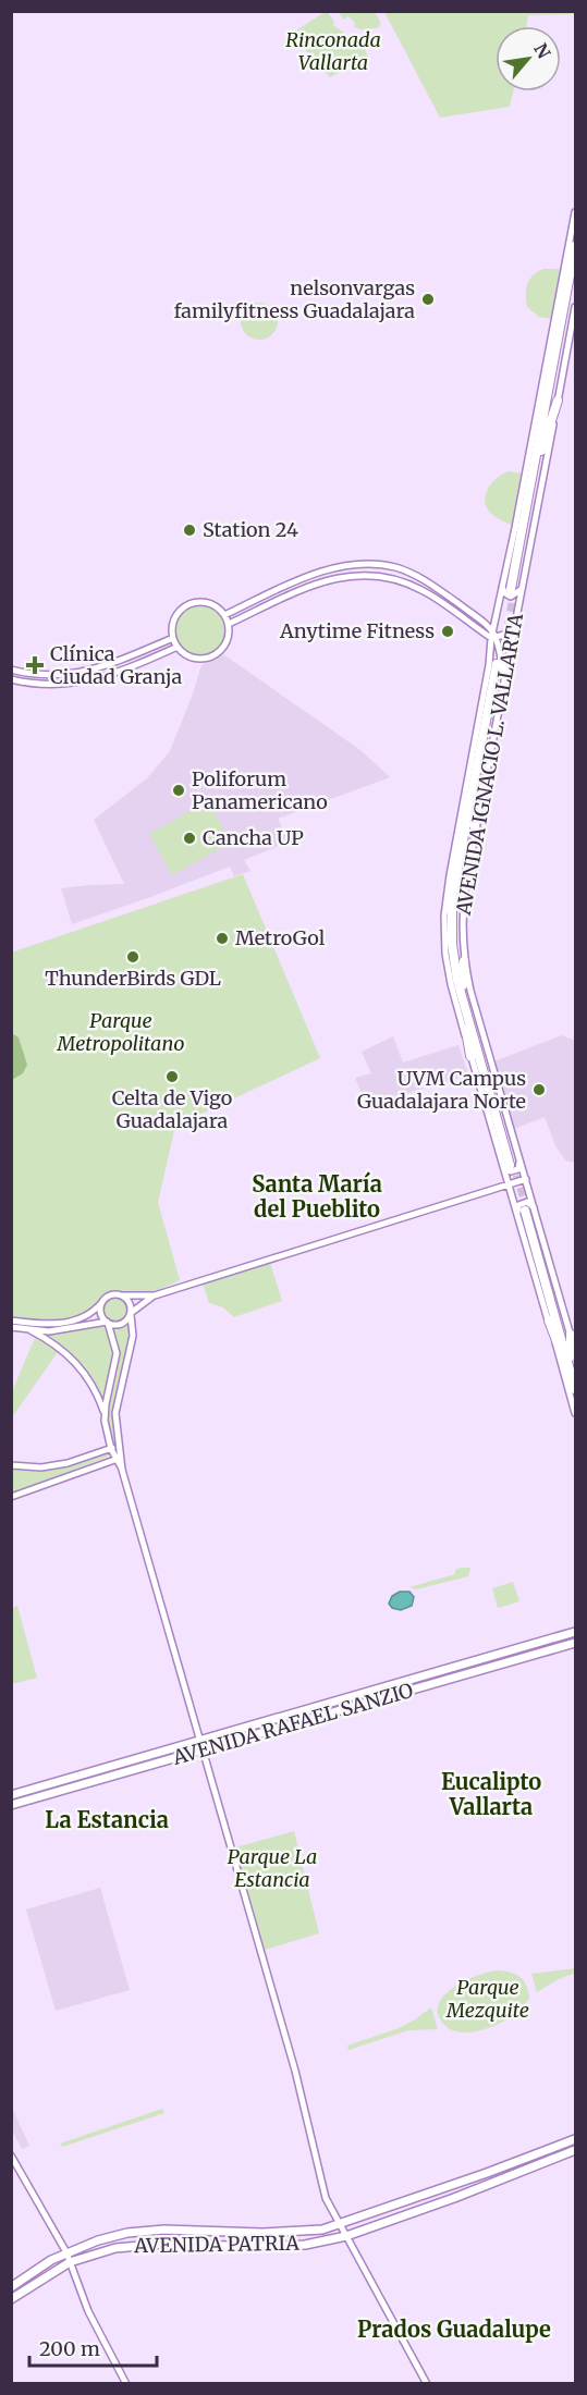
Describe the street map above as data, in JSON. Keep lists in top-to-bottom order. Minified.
{"streets":{"highway":["AVENIDA IGNACIO L. VALLARTA"],"main road":["AVENIDA RAFAEL SANZIO","AVENIDA PATRIA"]},"districts":["Santa María del Pueblito","Eucalipto Vallarta","La Estancia","Prados Guadalupe"],"parks":["Rinconada Vallarta","Parque Metropolitano","Parque La Estancia","Parque Mezquite"],"places":{"other":["nelsonvargas familyfitness Guadalajara","Station 24","Anytime Fitness","Poliforum Panamericano","Cancha UP","MetroGol","ThunderBirds GDL","Celta de Vigo Guadalajara","UVM Campus Guadalajara Norte"],"health":["Clínica Ciudad Granja"]},"scale_bar":"200 m","north":"top right"}
